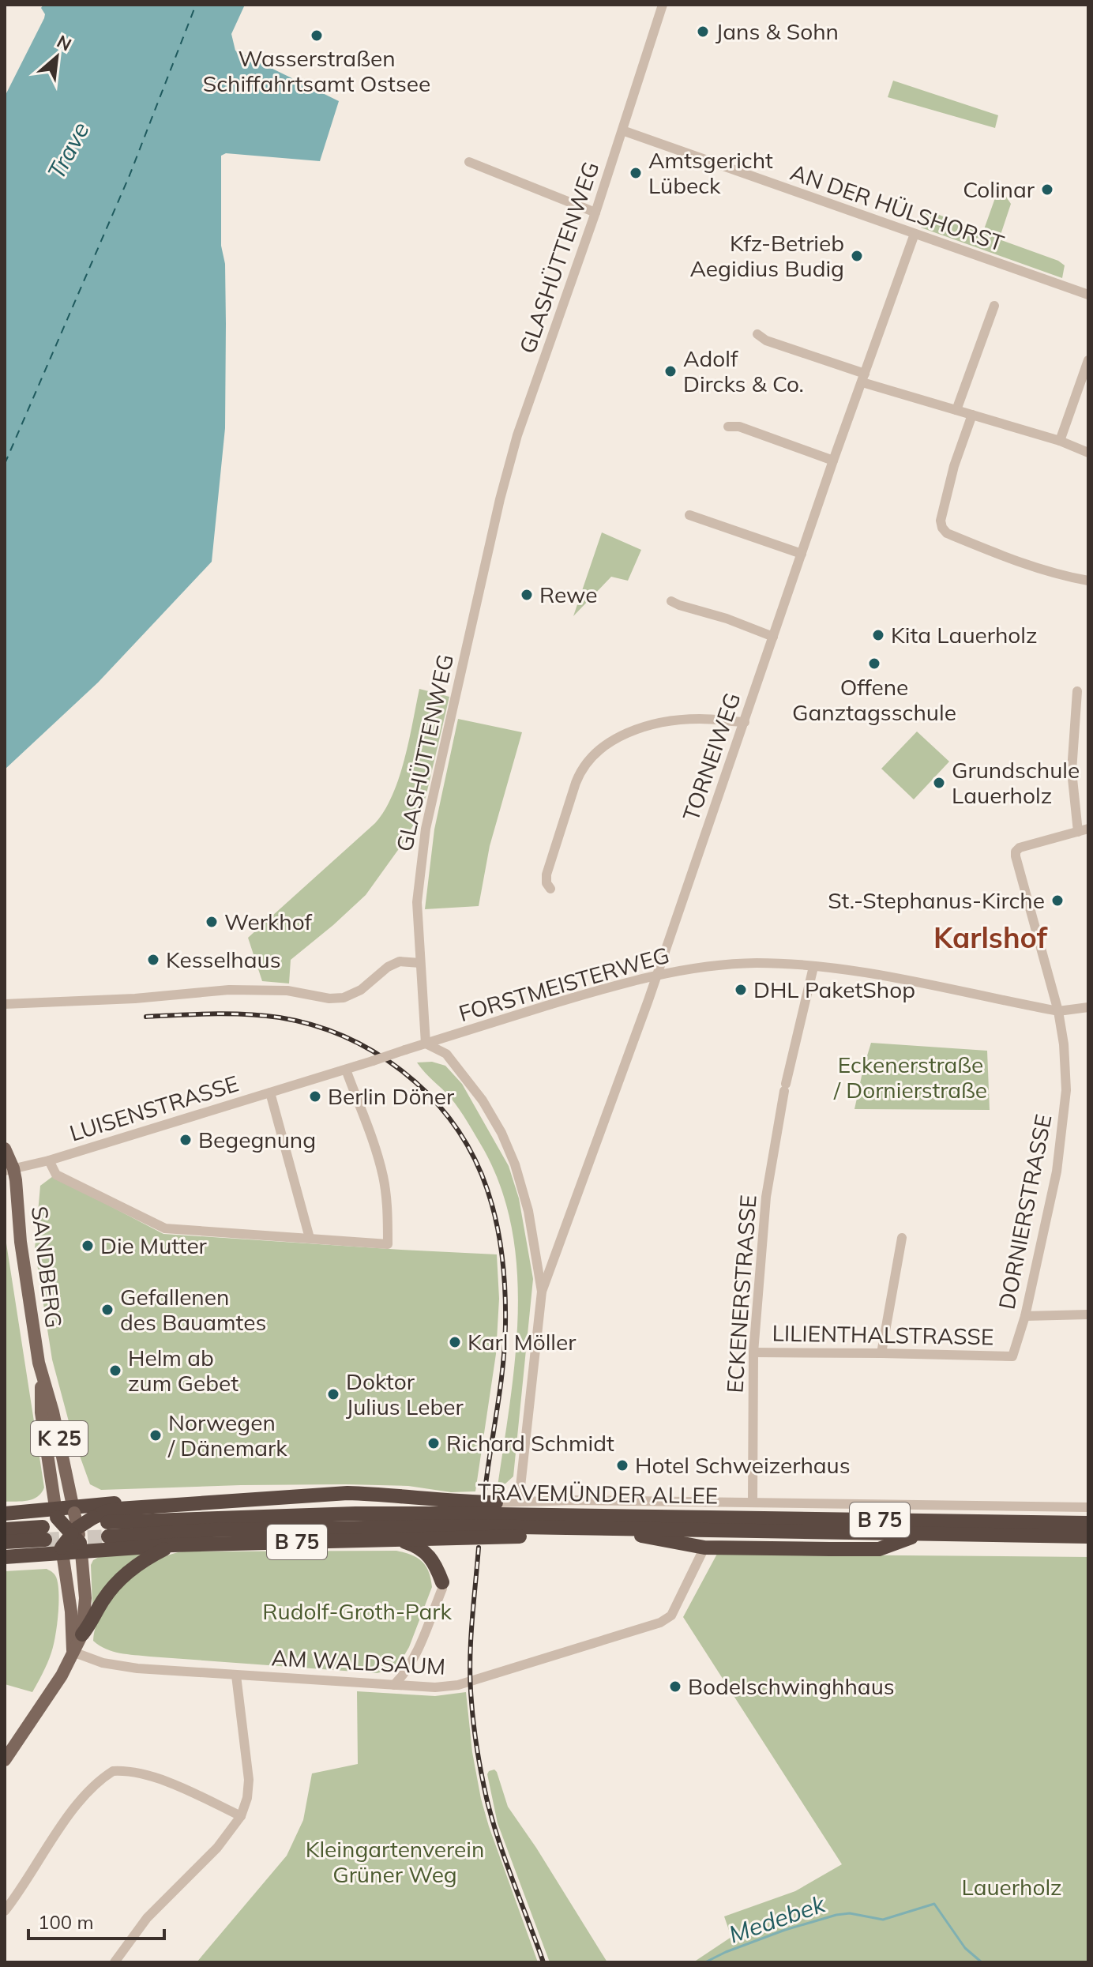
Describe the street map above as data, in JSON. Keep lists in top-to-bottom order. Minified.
{"streets":{"highway":["TRAVEMÜNDER ALLEE","B 75"],"main road":["SANDBERG","K 25"],"street":["AN DER HÜLSHORST","GLASHÜTTENWEG","TORNEIWEG","FORSTMEISTERWEG","LUISENSTRASSE","DORNIERSTRASSE","ECKENERSTRASSE","LILIENTHALSTRASSE","AM WALDSAUM"]},"crossings":[["AN DER HÜLSHORST","GLASHÜTTENWEG"],["AN DER HÜLSHORST","TORNEIWEG"],["GLASHÜTTENWEG","FORSTMEISTERWEG"],["GLASHÜTTENWEG","LUISENSTRASSE"],["TORNEIWEG","FORSTMEISTERWEG"],["FORSTMEISTERWEG","LUISENSTRASSE"],["FORSTMEISTERWEG","DORNIERSTRASSE"],["FORSTMEISTERWEG","ECKENERSTRASSE"],["LUISENSTRASSE","SANDBERG"],["LUISENSTRASSE","K 25"],["DORNIERSTRASSE","LILIENTHALSTRASSE"],["SANDBERG","K 25"],["SANDBERG","B 75"],["ECKENERSTRASSE","LILIENTHALSTRASSE"],["ECKENERSTRASSE","TRAVEMÜNDER ALLEE"],["K 25","B 75"],["TRAVEMÜNDER ALLEE","B 75"],["B 75","AM WALDSAUM"]],"districts":["Karlshof"],"water":["Trave","Medebek"],"parks":["Eckenerstraße / Dornierstraße","Rudolf-Groth-Park","Kleingartenverein Grüner Weg","Lauerholz"],"places":["Jans & Sohn","Wasserstraßen Schiffahrtsamt Ostsee","Amtsgericht Lübeck","Colinar","Kfz-Betrieb Aegidius Budig","Adolf Dircks & Co.","Rewe","Kita Lauerholz","Offene Ganztagsschule","Grundschule Lauerholz","St.-Stephanus-Kirche","Werkhof","Kesselhaus","DHL PaketShop","Berlin Döner","Begegnung","Die Mutter","Gefallenen des Bauamtes","Karl Möller","Helm ab zum Gebet","Doktor Julius Leber","Norwegen / Dänemark","Richard Schmidt","Hotel Schweizerhaus","Bodelschwinghhaus"],"scale_bar":"100 m","north":"top right"}
